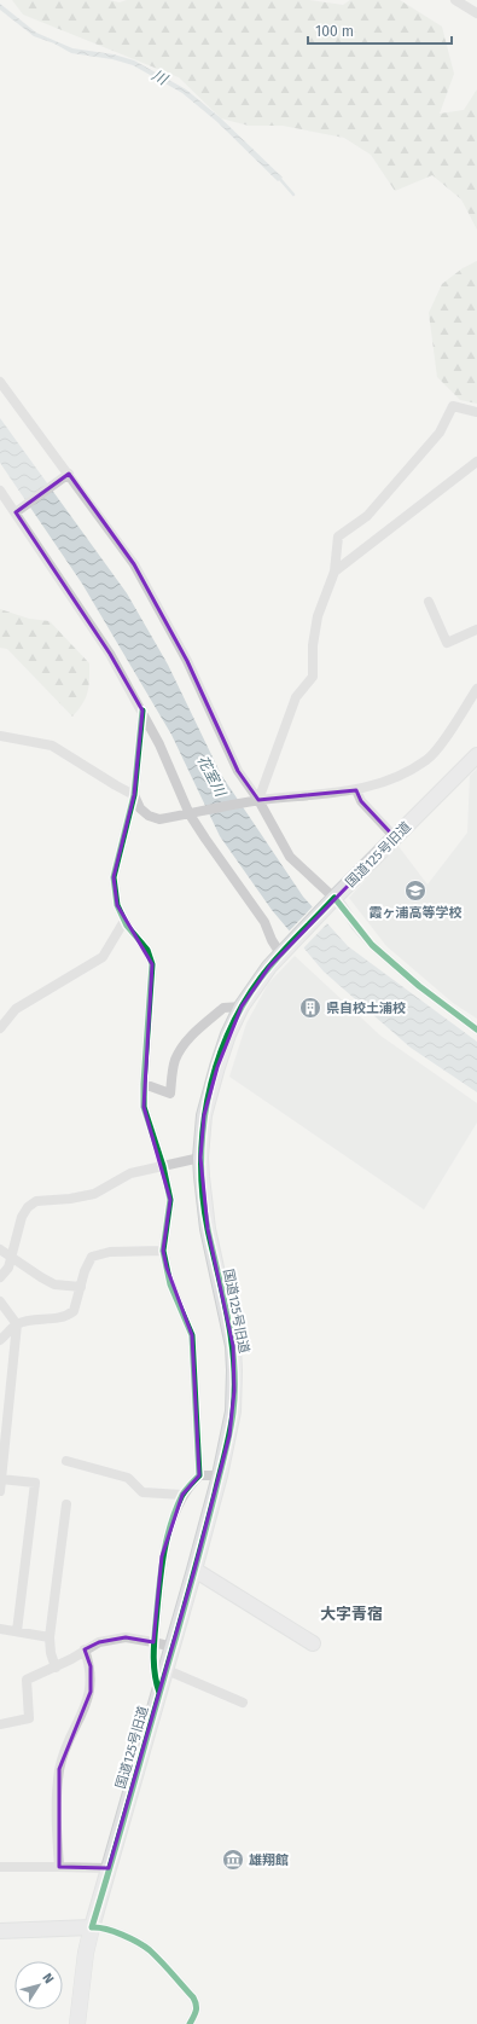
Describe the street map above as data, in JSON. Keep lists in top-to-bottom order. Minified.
{"streets":{"street":["国道125号旧道"]},"districts":["大字青宿"],"water":["川","花室川"],"places":{"school or university":["霞ヶ浦高等学校"],"building":["県自校土浦校"],"museum":["雄翔館"]},"scale_bar":"100 m","north":"top right"}
